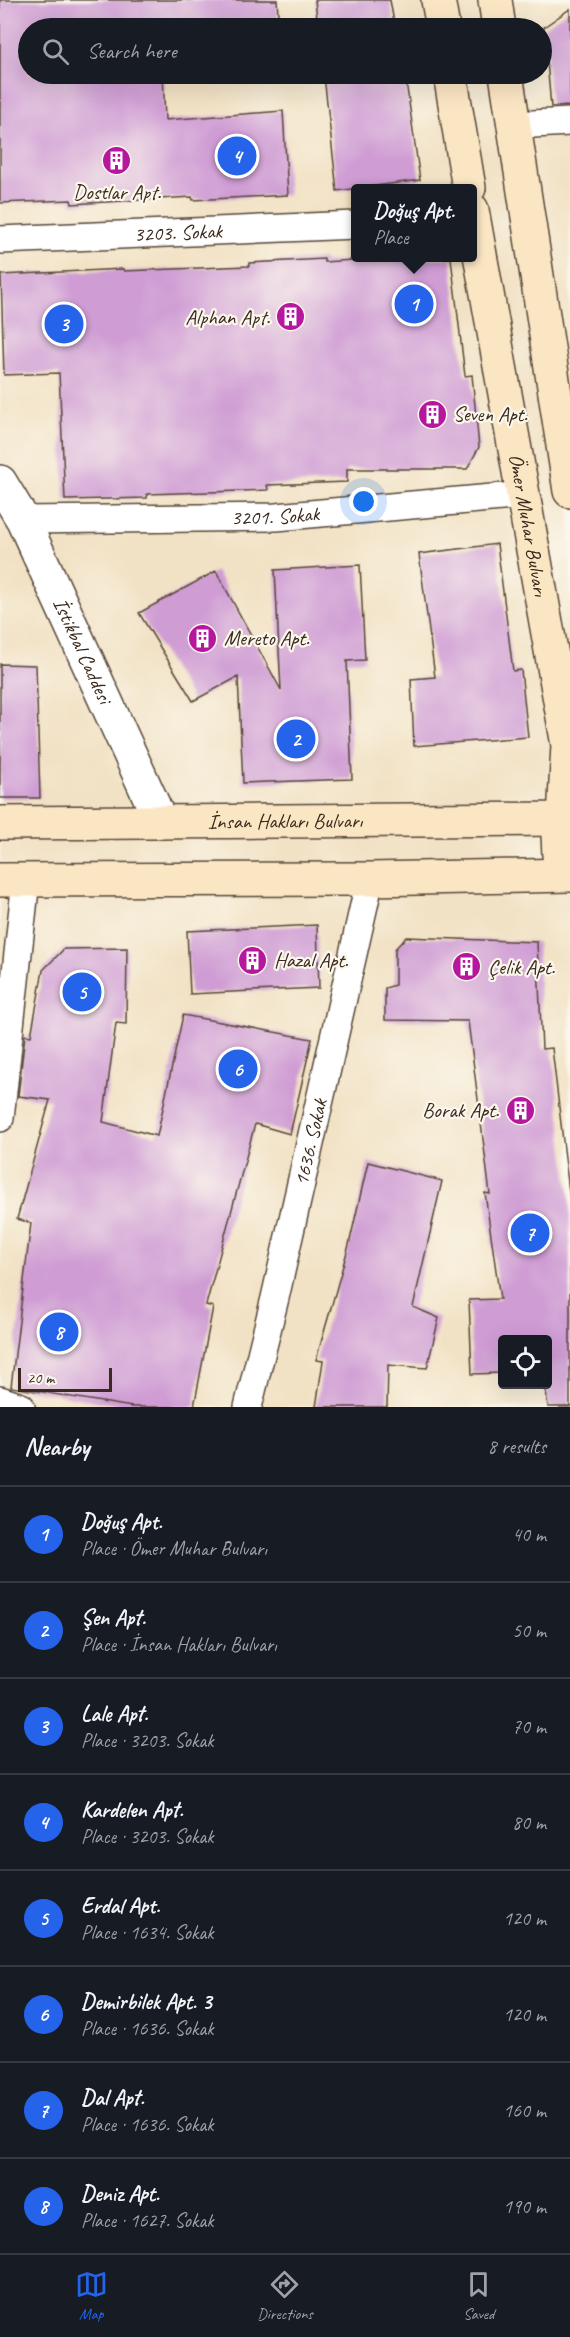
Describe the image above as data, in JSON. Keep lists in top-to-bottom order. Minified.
{"streets":{"main road":["Ömer Muhar Bulvarı","İnsan Hakları Bulvarı"],"street":["3203. Sokak","3201. Sokak","İstikbal Caddesi","1636. Sokak"]},"crossings":[["3201. Sokak","Ömer Muhar Bulvarı"],["3201. Sokak","İstikbal Caddesi"],["Ömer Muhar Bulvarı","İnsan Hakları Bulvarı"],["İstikbal Caddesi","İnsan Hakları Bulvarı"]],"places":{"building":["Dostlar Apt.","Alphan Apt.","Seven Apt.","Mereto Apt.","Hazal Apt.","Çelik Apt.","Borak Apt."]},"scale_bar":"20 m","page":{"search":"Search here","pins":["4","1","3","2","5","6","7","8"],"popup":["Doğuş Apt.","Place"],"scale":"20 m","heading":["Nearby","8 results"],"list":[{"mark":"1","name":"Doğuş Apt.","note":"Place · Ömer Muhar Bulvarı","value":"40 m"},{"mark":"2","name":"Şen Apt.","note":"Place · İnsan Hakları Bulvarı","value":"50 m"},{"mark":"3","name":"Lale Apt.","note":"Place · 3203. Sokak","value":"70 m"},{"mark":"4","name":"Kardelen Apt.","note":"Place · 3203. Sokak","value":"80 m"},{"mark":"5","name":"Erdal Apt.","note":"Place · 1634. Sokak","value":"120 m"},{"mark":"6","name":"Demirbilek Apt. 3","note":"Place · 1636. Sokak","value":"120 m"},{"mark":"7","name":"Dal Apt.","note":"Place · 1636. Sokak","value":"160 m"},{"mark":"8","name":"Deniz Apt.","note":"Place · 1627. Sokak","value":"190 m"}],"nav":["Map","Directions","Saved"]}}
